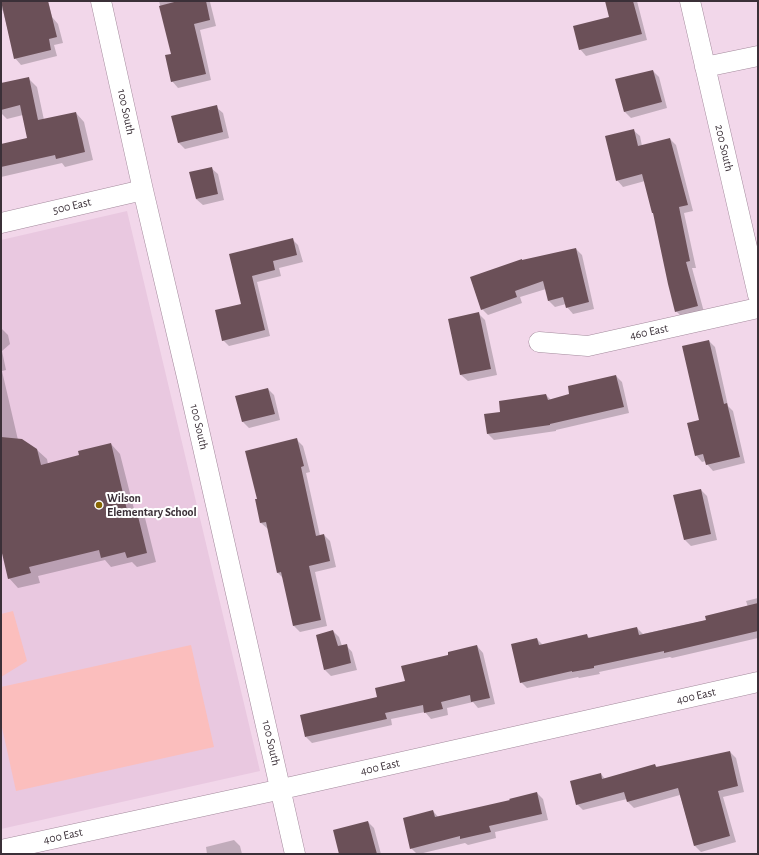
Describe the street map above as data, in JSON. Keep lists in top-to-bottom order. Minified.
{"streets":{"street":["100 South","200 South","500 East","460 East","400 East"]},"crossings":[["100 South","500 East"],["100 South","400 East"]],"places":["Wilson Elementary School"]}
